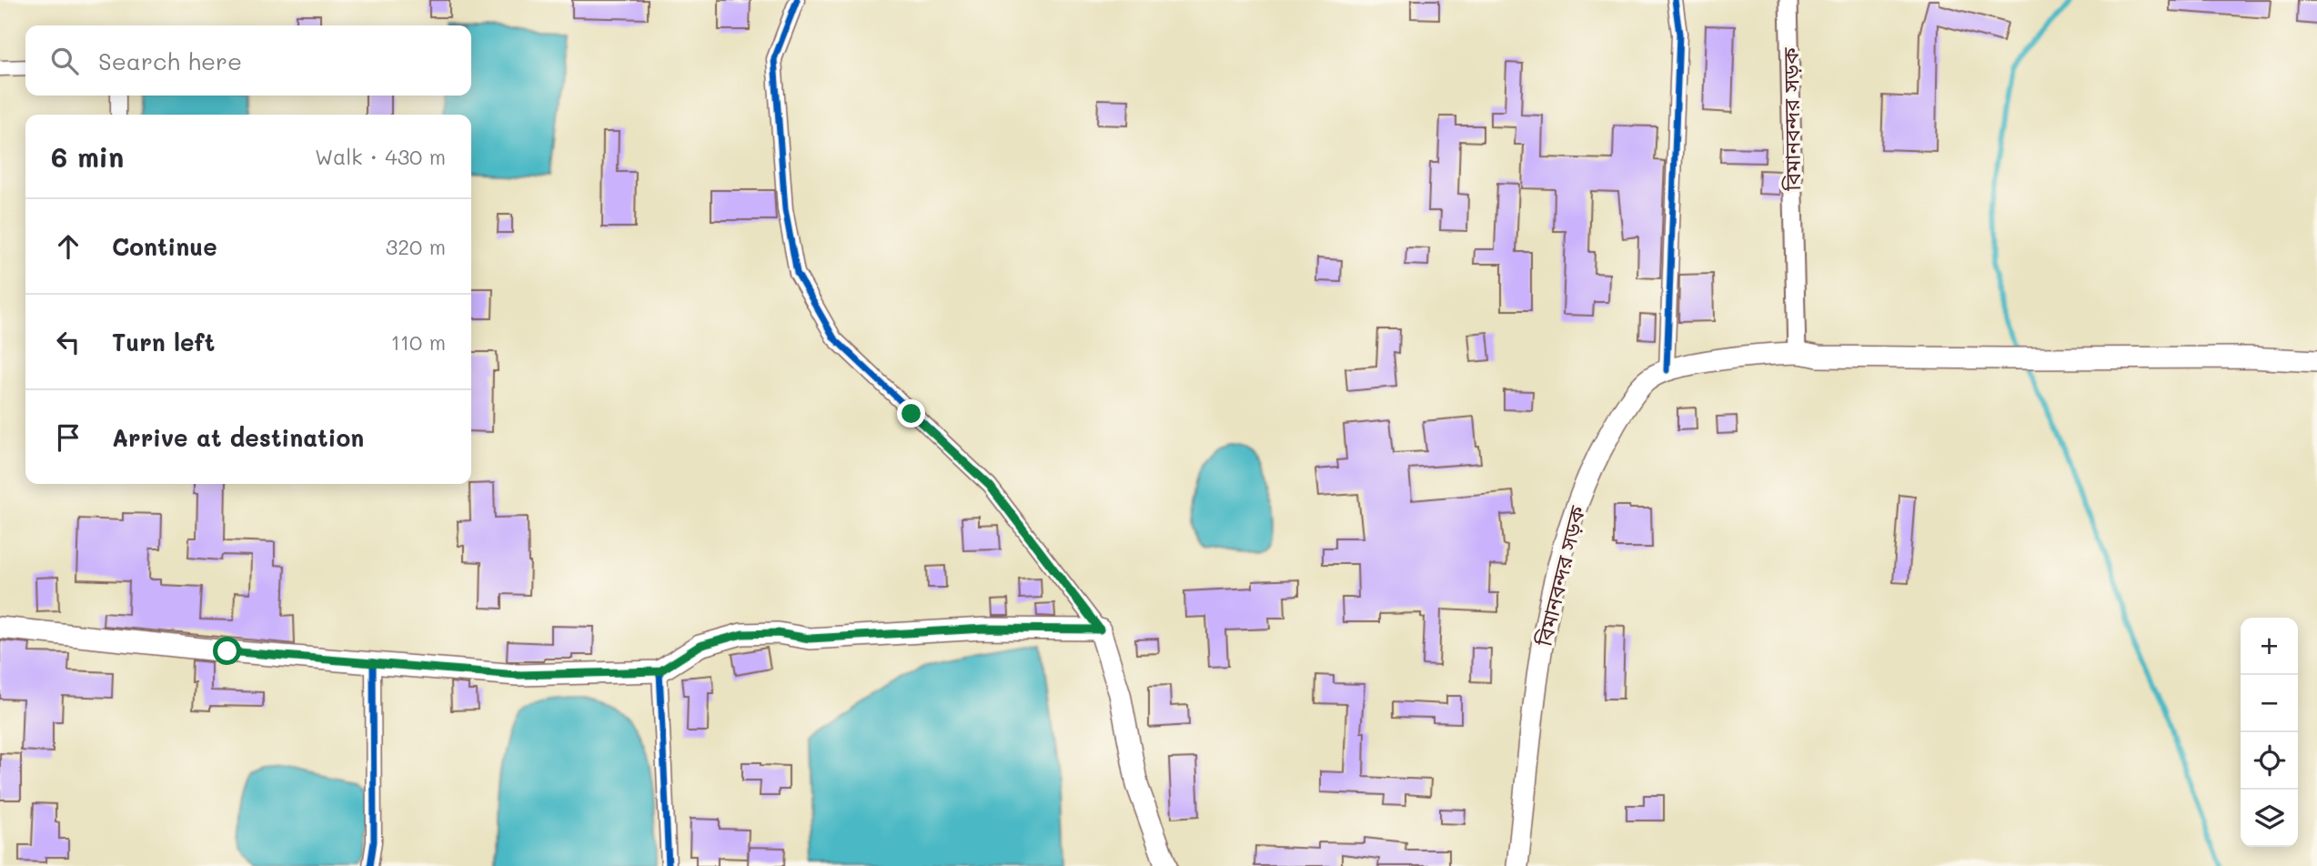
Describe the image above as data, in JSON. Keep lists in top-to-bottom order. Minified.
{"streets":{"main road":["বিমানবন্দর সড়ক"]},"page":{"search":"Search here","heading":["6 min","Walk · 430 m"],"list":[["Continue","320 m"],["Turn left","110 m"],"Arrive at destination"],"map_buttons":["+","−"]}}
